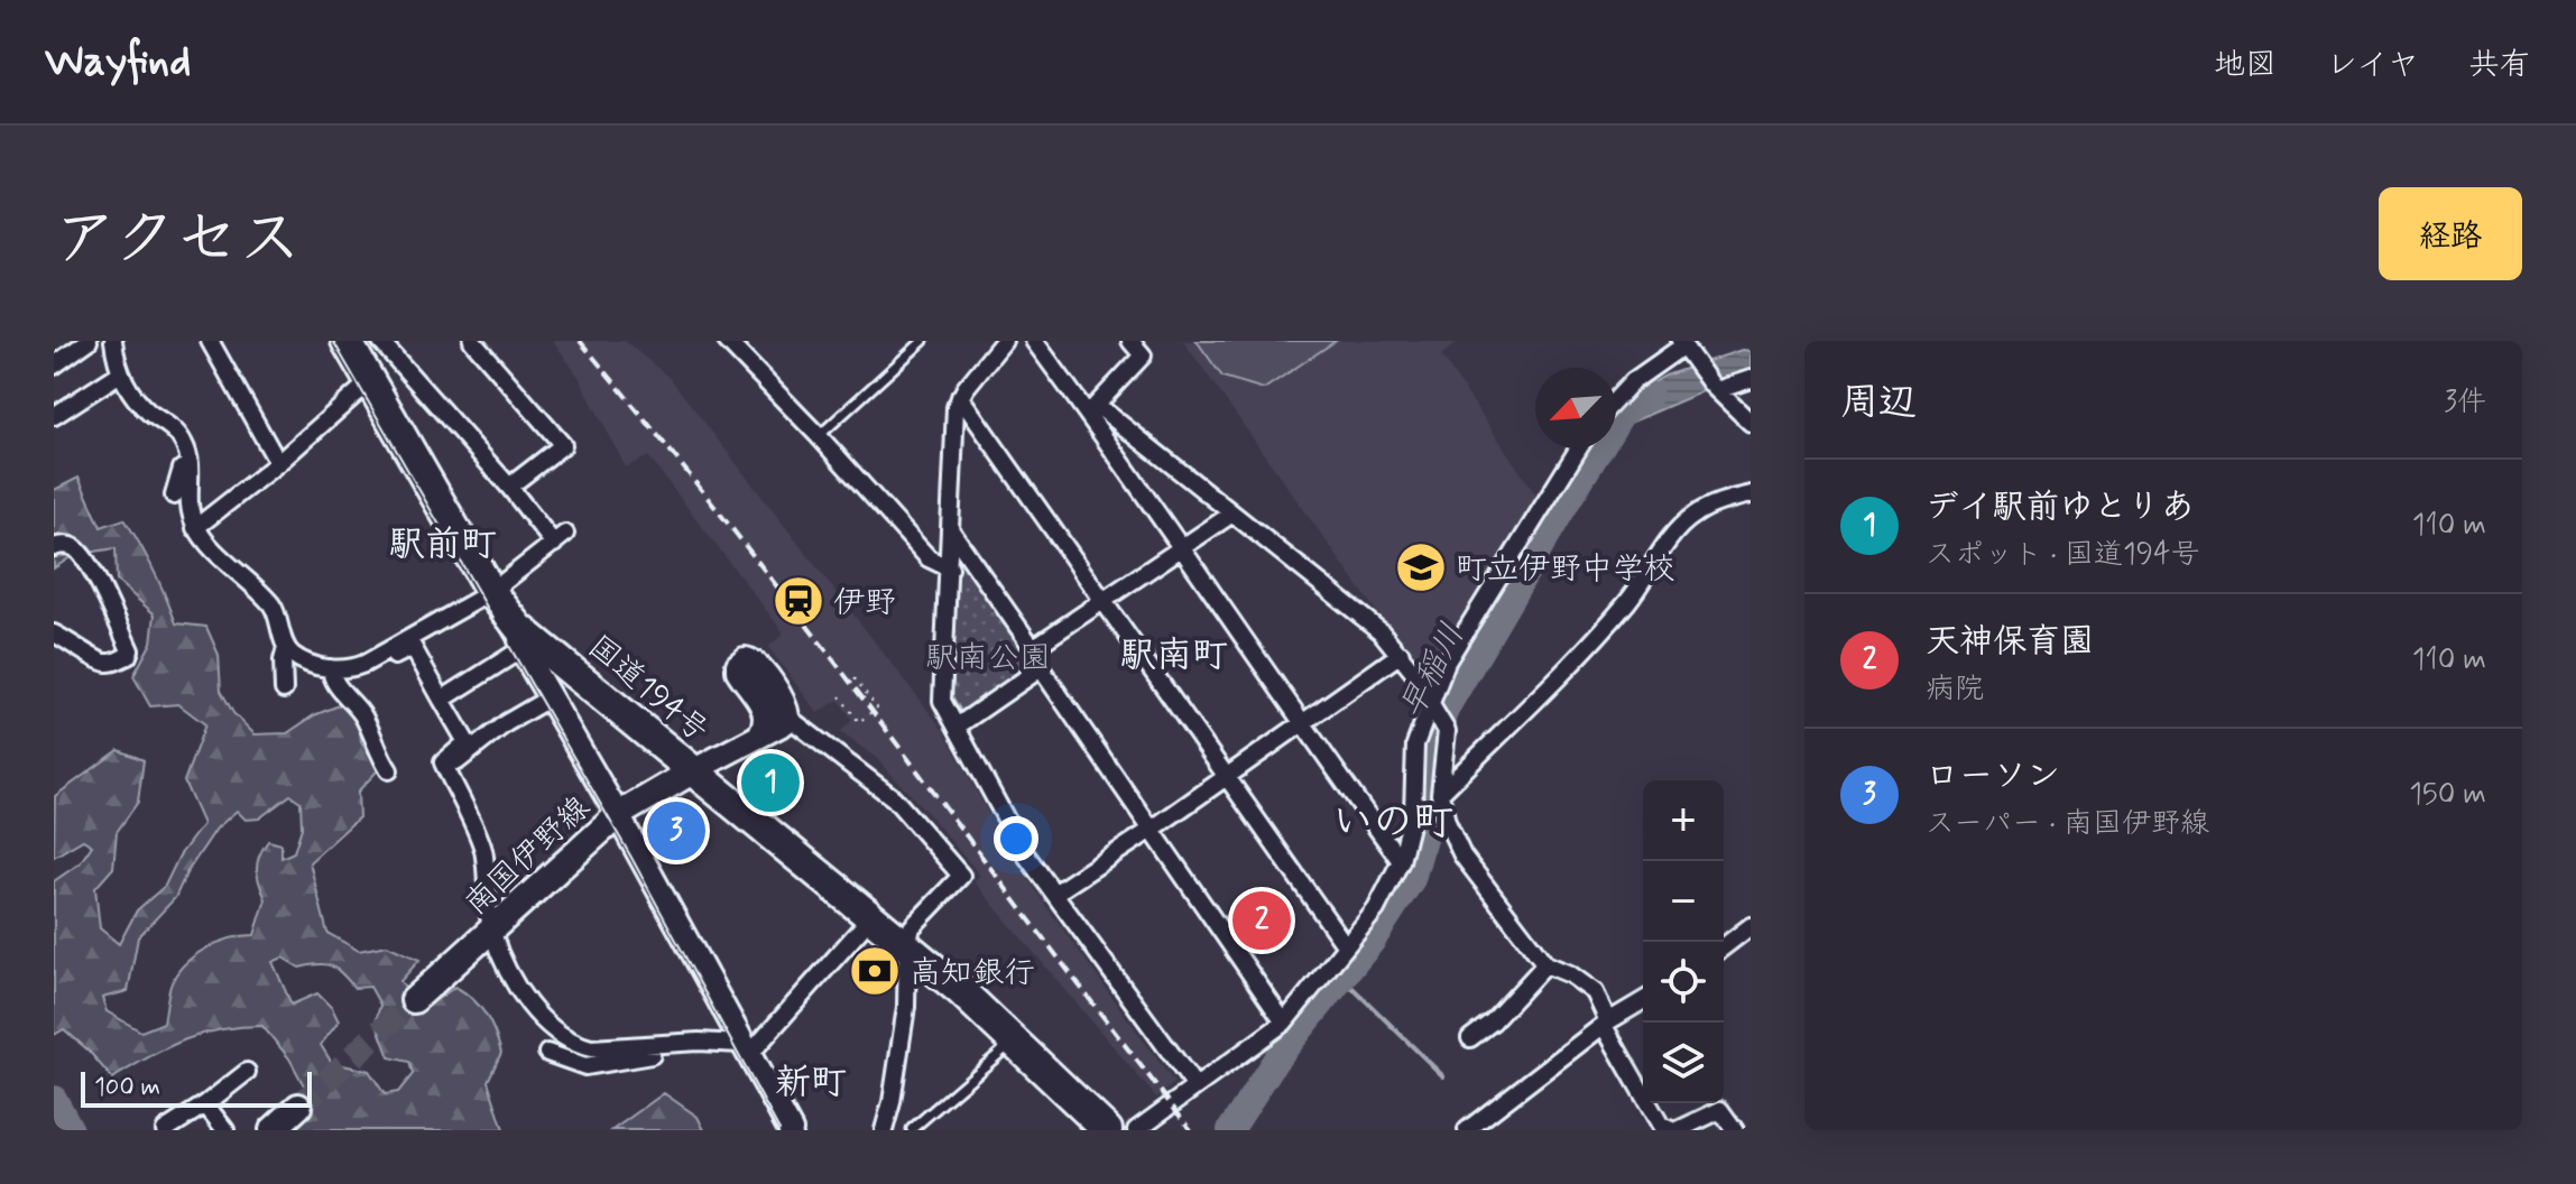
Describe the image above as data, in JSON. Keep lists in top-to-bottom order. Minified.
{"streets":{"highway":["国道194号"],"main road":["南国伊野線"]},"crossings":[["国道194号","南国伊野線"]],"districts":["駅前町","駅南町","いの町","新町"],"water":["早稲川"],"parks":["駅南公園"],"places":{"school or university":["町立伊野中学校"],"station":["伊野"],"bank":["高知銀行"]},"scale_bar":"100 m","north":"bottom left","page":{"header":"Wayfind","nav":["地図","レイヤ","共有"],"title":"アクセス","buttons":"経路","heading":["周辺","3件"],"list":[{"mark":"1","name":"デイ駅前ゆとりあ","note":"スポット · 国道194号","value":"110 m"},{"mark":"2","name":"天神保育園","note":"病院","value":"110 m"},{"mark":"3","name":"ローソン","note":"スーパー · 南国伊野線","value":"150 m"}],"pins":["1","3","2"],"map_buttons":["+","−"],"scale":"100 m"}}
